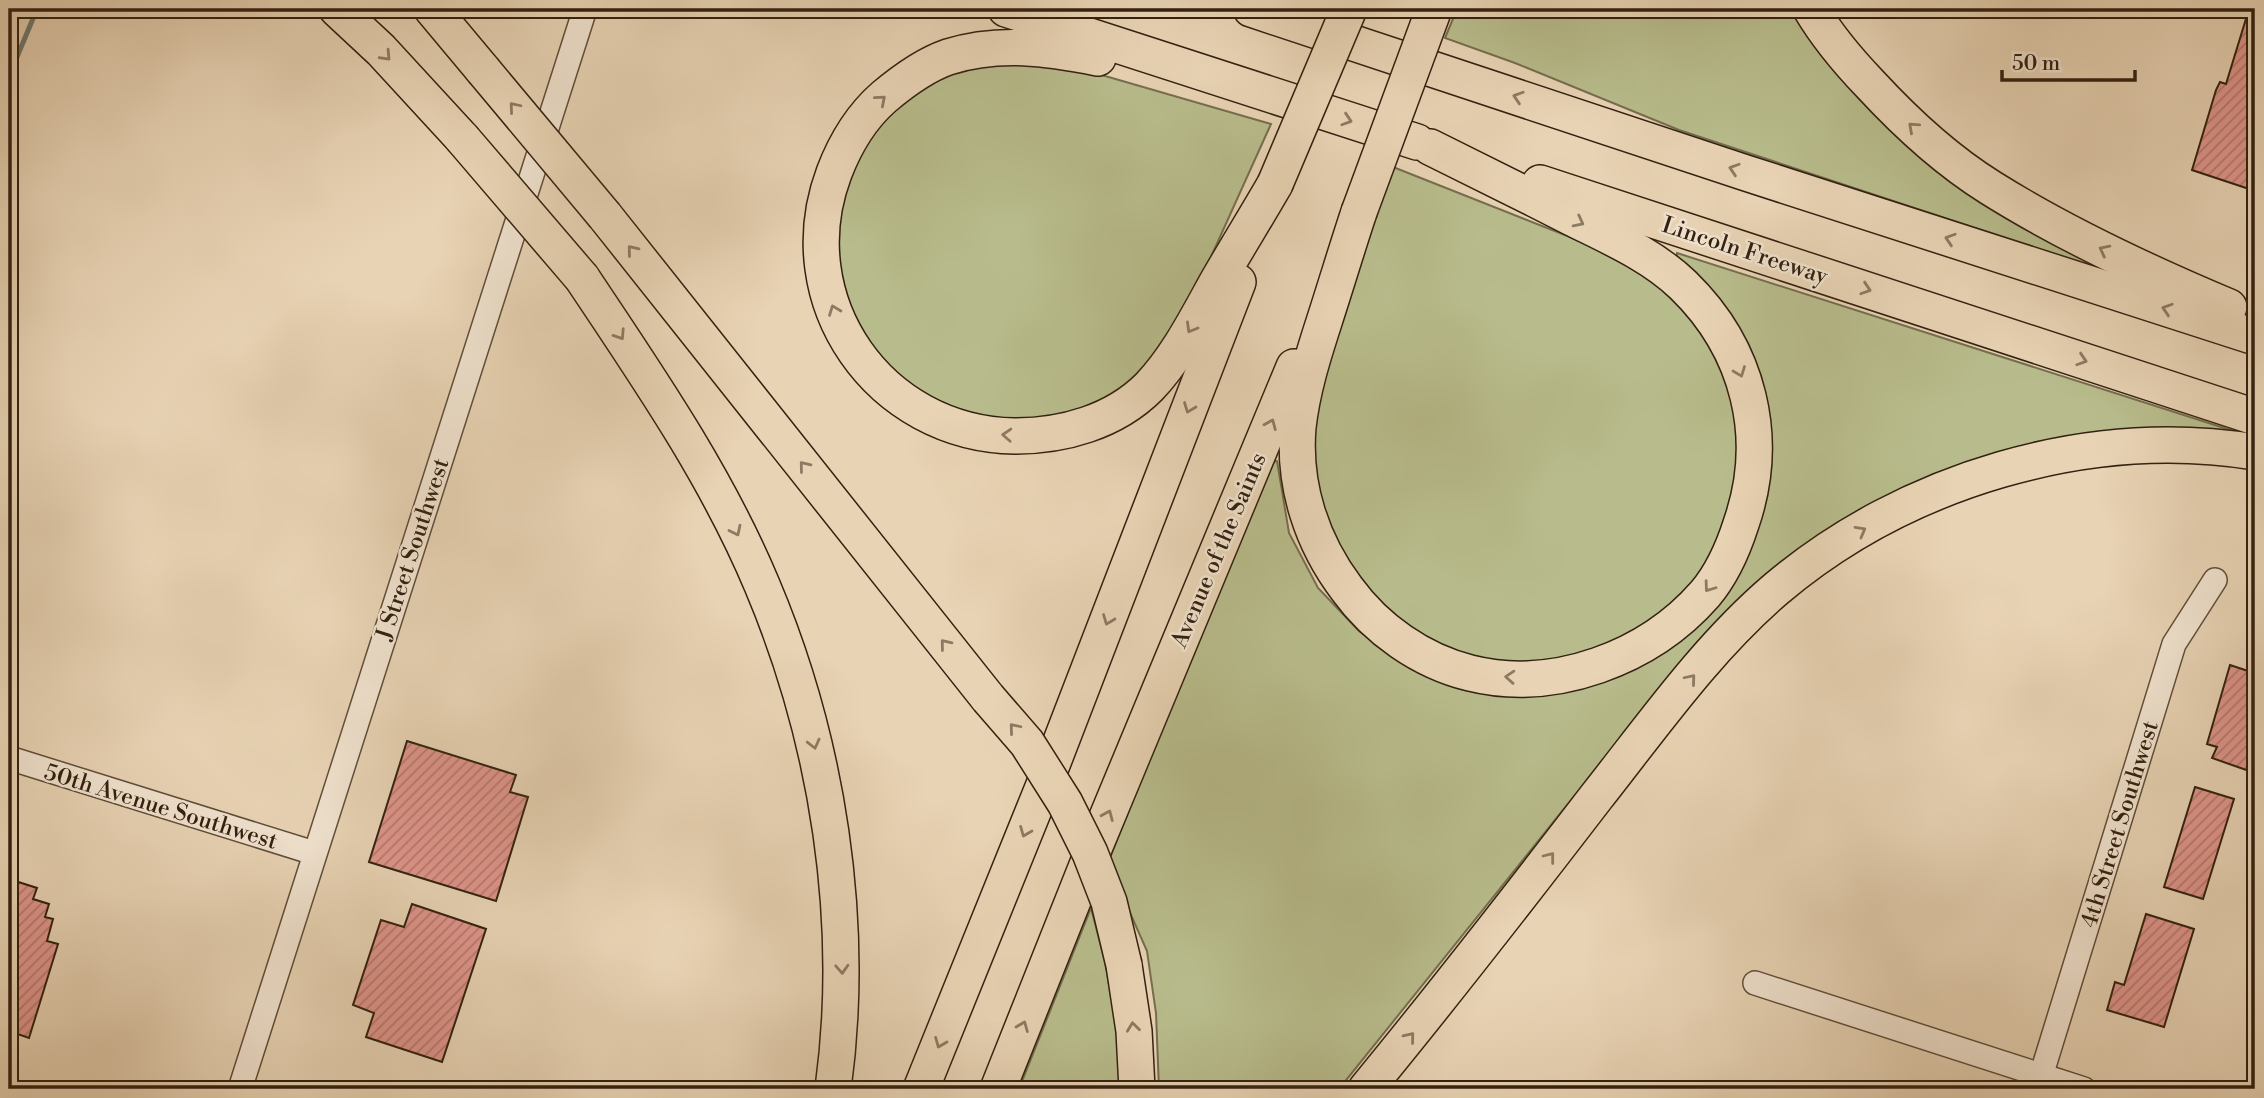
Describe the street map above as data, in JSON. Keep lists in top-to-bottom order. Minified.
{"streets":{"highway":["Lincoln Freeway","Avenue of the Saints"],"street":["J Street Southwest","50th Avenue Southwest","4th Street Southwest"]},"crossings":[["J Street Southwest","50th Avenue Southwest"]],"scale_bar":"50 m"}
